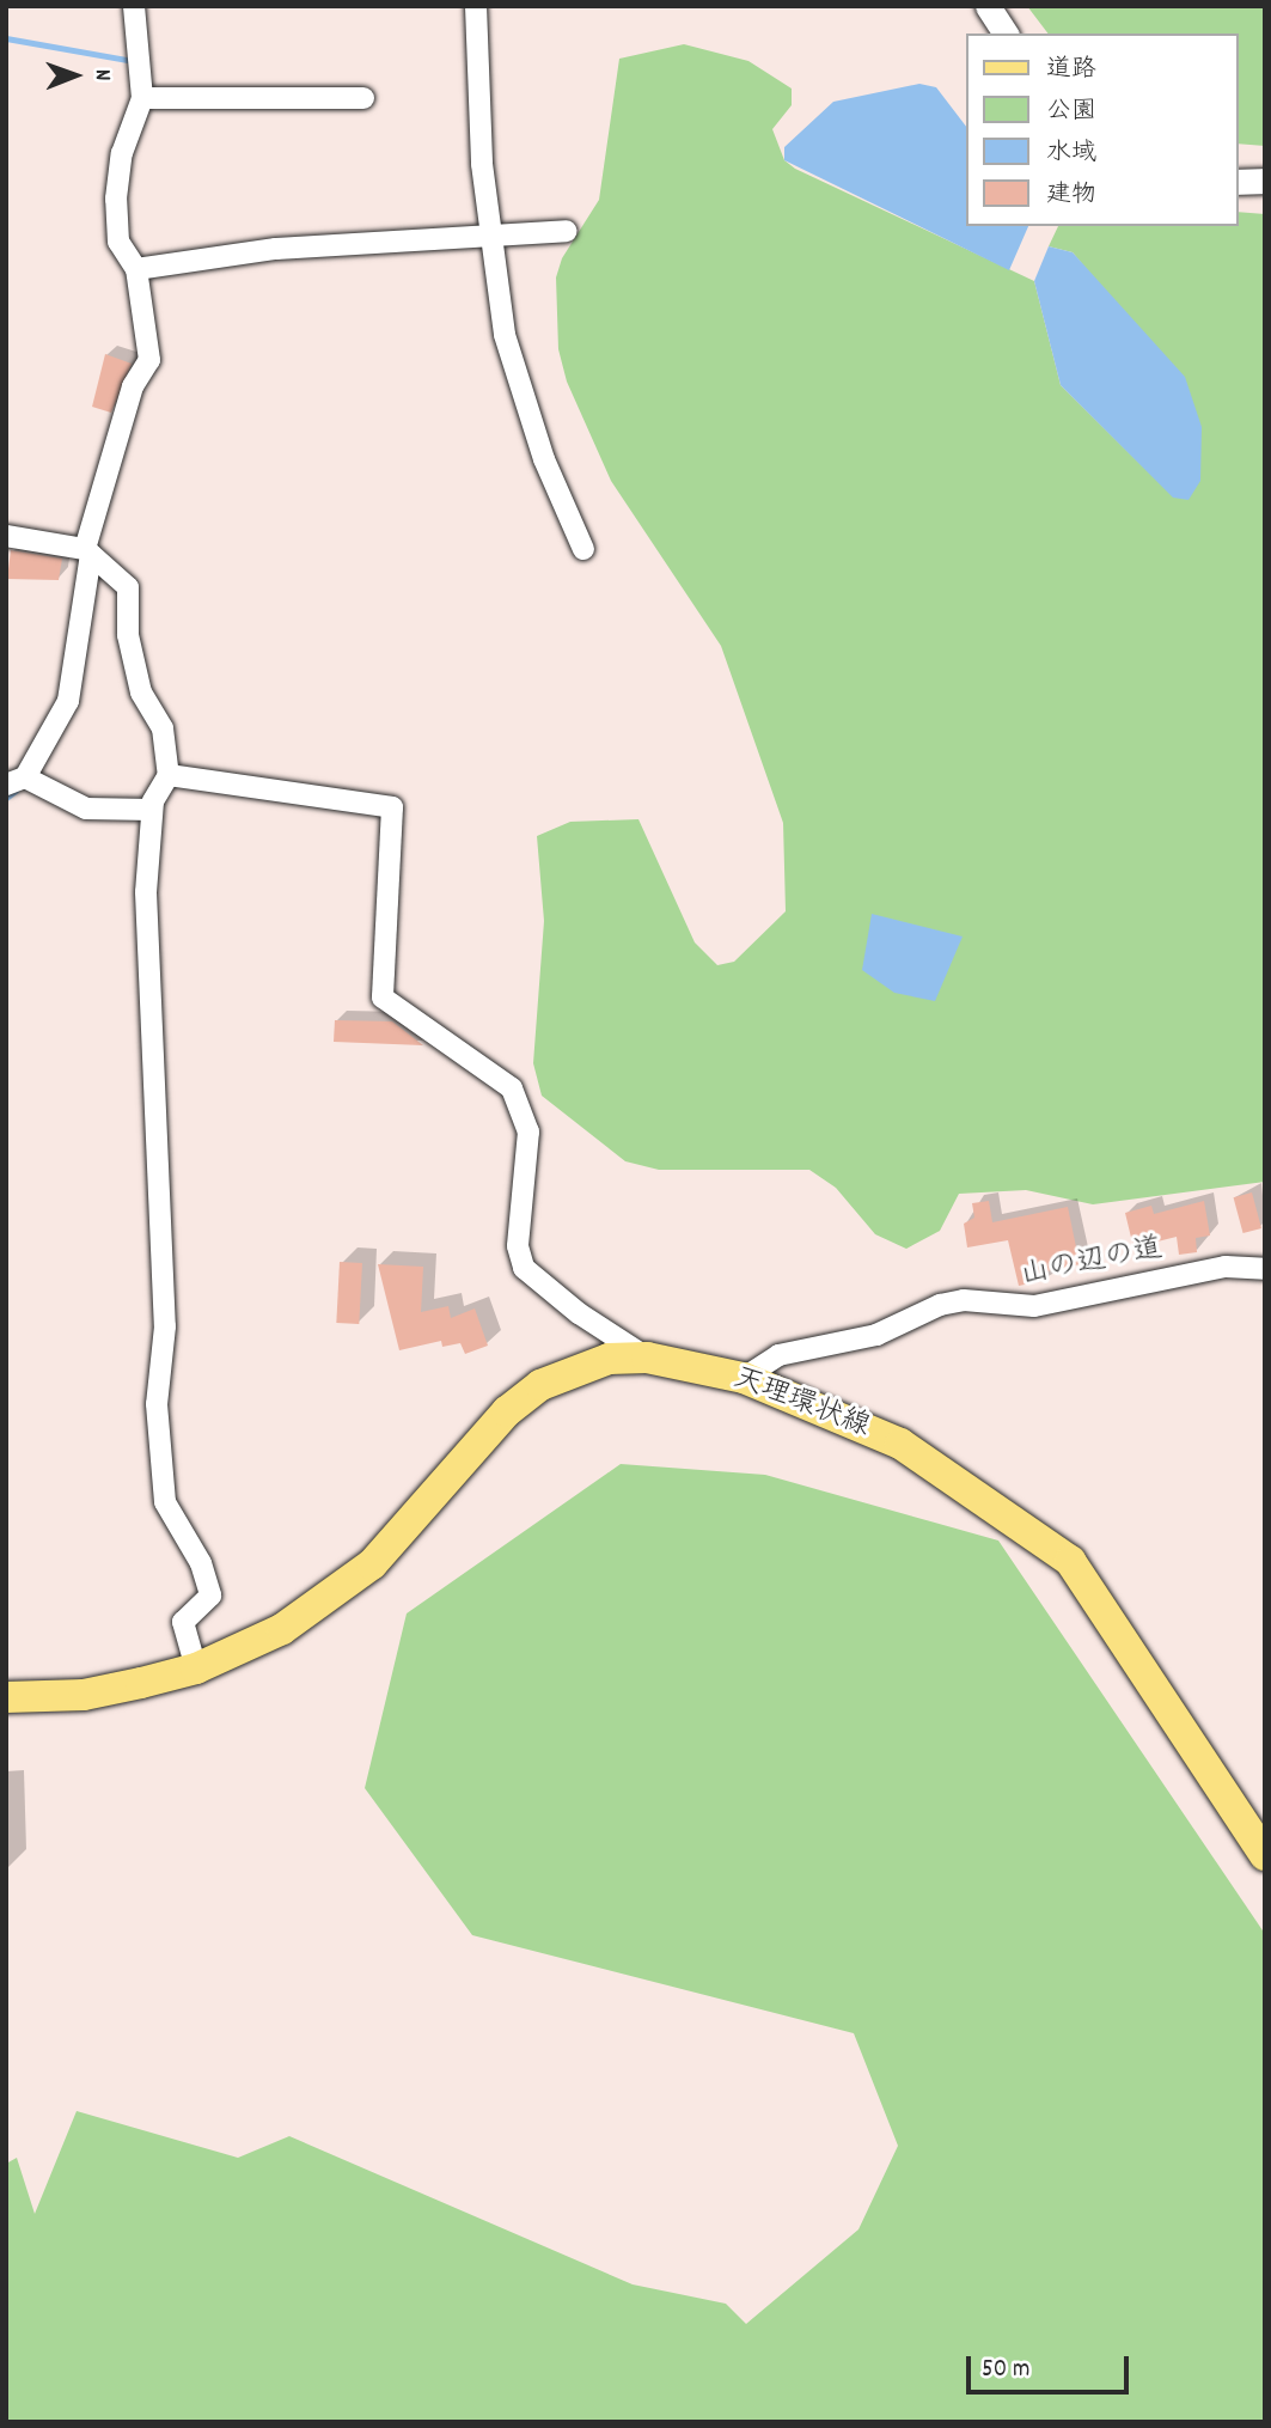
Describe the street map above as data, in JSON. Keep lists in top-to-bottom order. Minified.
{"streets":{"main road":["天理環状線"],"street":["山の辺の道"]},"crossings":[["山の辺の道","天理環状線"]],"legend":["道路","公園","水域","建物"],"scale_bar":"50 m","north":"right"}
